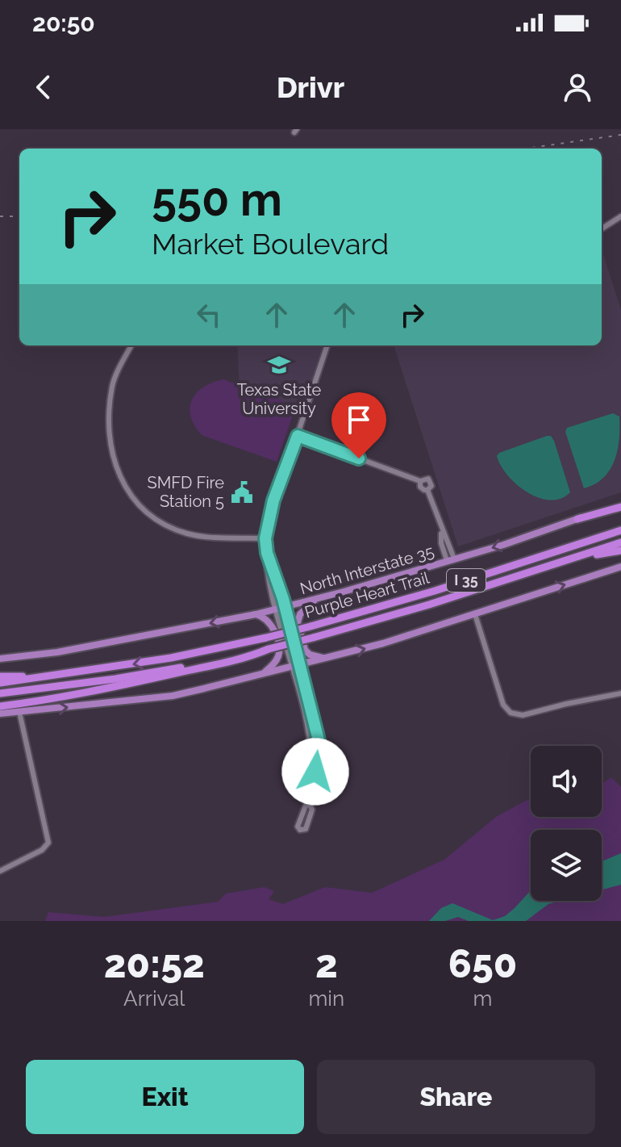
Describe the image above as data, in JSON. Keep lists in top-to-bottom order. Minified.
{"streets":{"highway":["I 35","Purple Heart Trail"],"main road":["North Interstate 35"]},"places":{"school or university":["Texas State University"],"public building":["SMFD Fire Station 5"]},"page":{"status":"20:50","header":"Drivr","turn":["550 m","Market Boulevard"],"eta":["20:52","Arrival","2","min","650","m"],"buttons":["Exit","Share"]}}
